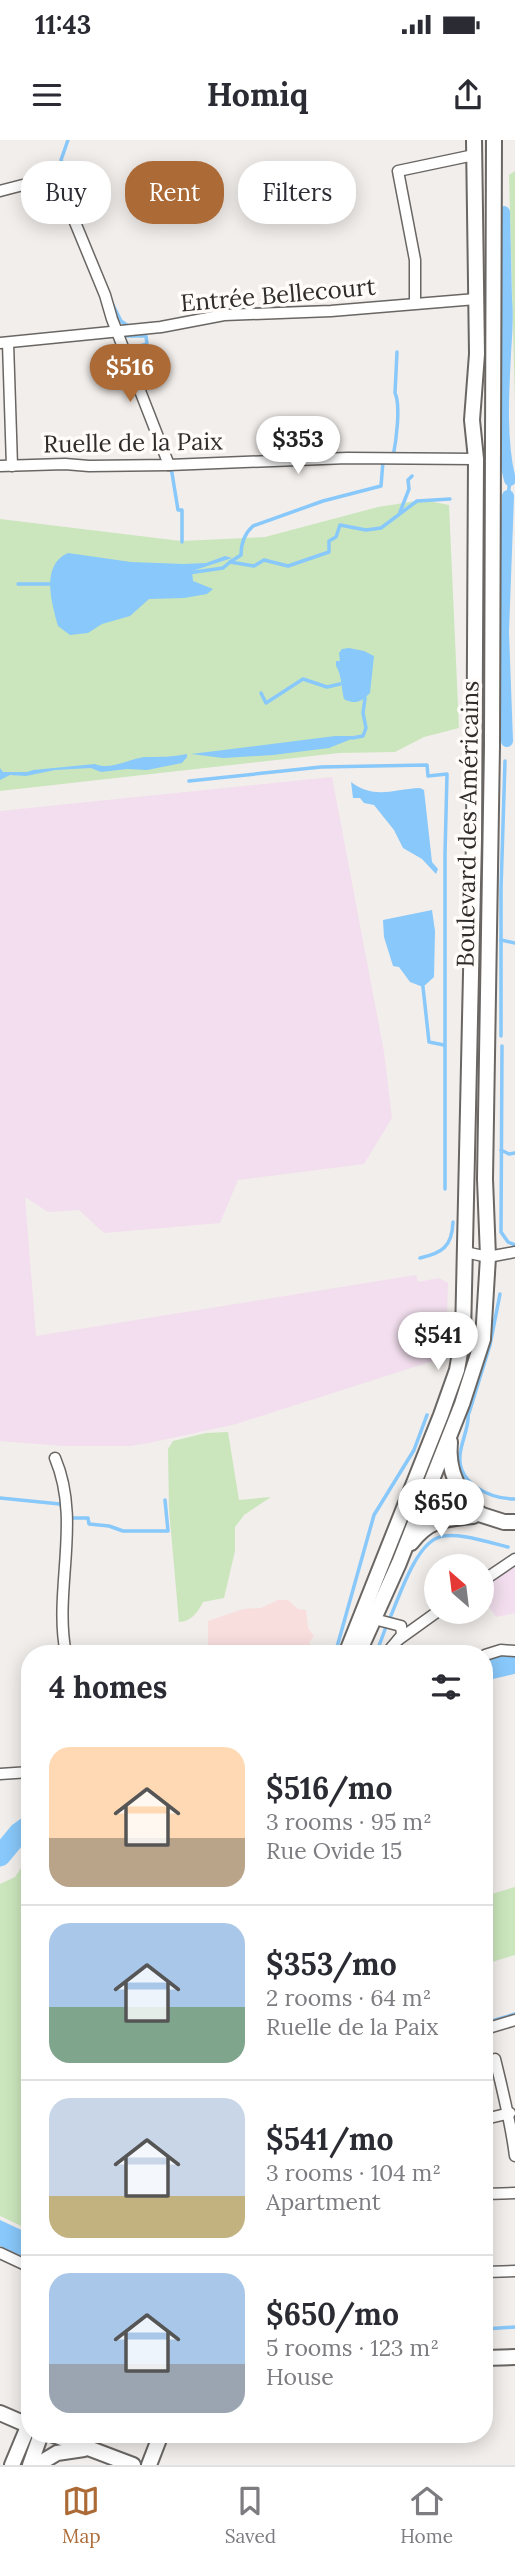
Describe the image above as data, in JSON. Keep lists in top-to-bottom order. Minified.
{"streets":{"main road":["Boulevard des Américains"],"street":["Entrée Bellecourt","Ruelle de la Paix"]},"crossings":[["Entrée Bellecourt","Boulevard des Américains"],["Ruelle de la Paix","Boulevard des Américains"]],"north":"top left","page":{"status":"11:43","header":"Homiq","chip":["Buy","Rent","Filters"],"price":["$516","$353","$541","$650"],"heading":"4 homes","list":[{"name":"$516/mo","note":"3 rooms · 95 m² · Rue Ovide 15"},{"name":"$353/mo","note":"2 rooms · 64 m² · Ruelle de la Paix"},{"name":"$541/mo","note":"3 rooms · 104 m² · Apartment"},{"name":"$650/mo","note":"5 rooms · 123 m² · House"}],"tabs":["Map","Saved","Home"]}}
